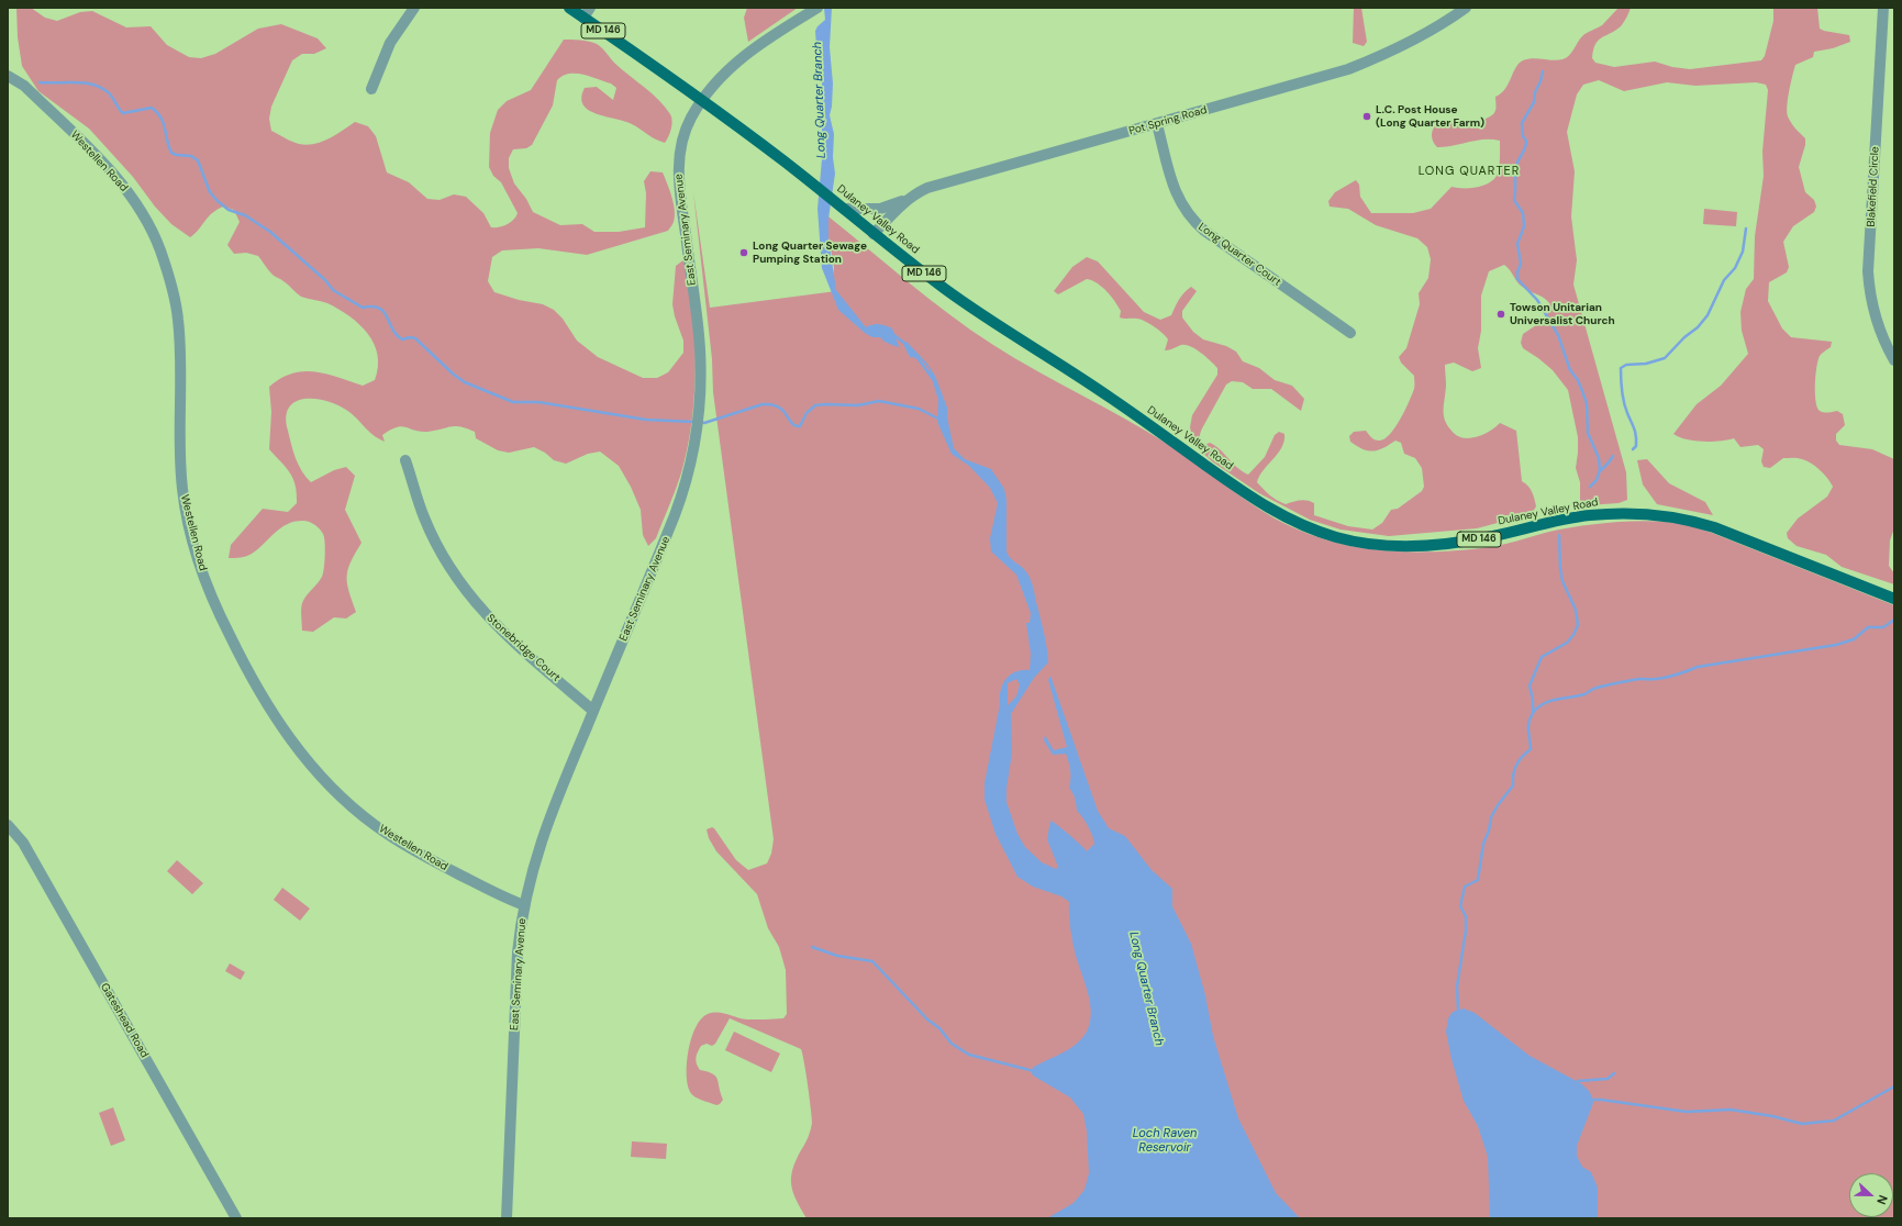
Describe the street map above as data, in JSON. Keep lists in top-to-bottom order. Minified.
{"streets":{"main road":["MD 146","Dulaney Valley Road"],"street":["Pot Spring Road","Westellen Road","Blakefield Circle","East Seminary Avenue","Long Quarter Court","Stonebridge Court","Gateshead Road"]},"crossings":[["Pot Spring Road","Dulaney Valley Road"],["Pot Spring Road","Long Quarter Court"],["Westellen Road","East Seminary Avenue"],["Dulaney Valley Road","East Seminary Avenue"],["East Seminary Avenue","Stonebridge Court"]],"districts":["LONG QUARTER"],"water":["Long Quarter Branch","Loch Raven Reservoir"],"places":["L.C. Post House (Long Quarter Farm)","Long Quarter Sewage Pumping Station","Towson Unitarian Universalist Church"],"north":"right"}
